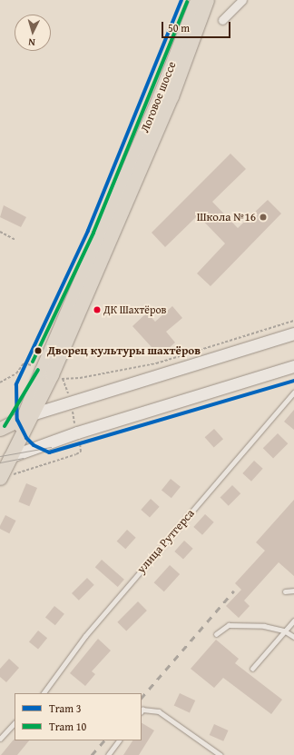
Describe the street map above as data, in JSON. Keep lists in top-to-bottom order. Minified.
{"streets":{"main road":["Логовое шоссе"],"lane":["улица Рутгерса"]},"places":["Школа №16","ДК Шахтёров","Дворец культуры шахтёров"],"lines":["tram line 3","tram line 10"],"legend":["Tram 3","Tram 10"],"scale_bar":"50 m","north":"bottom"}
